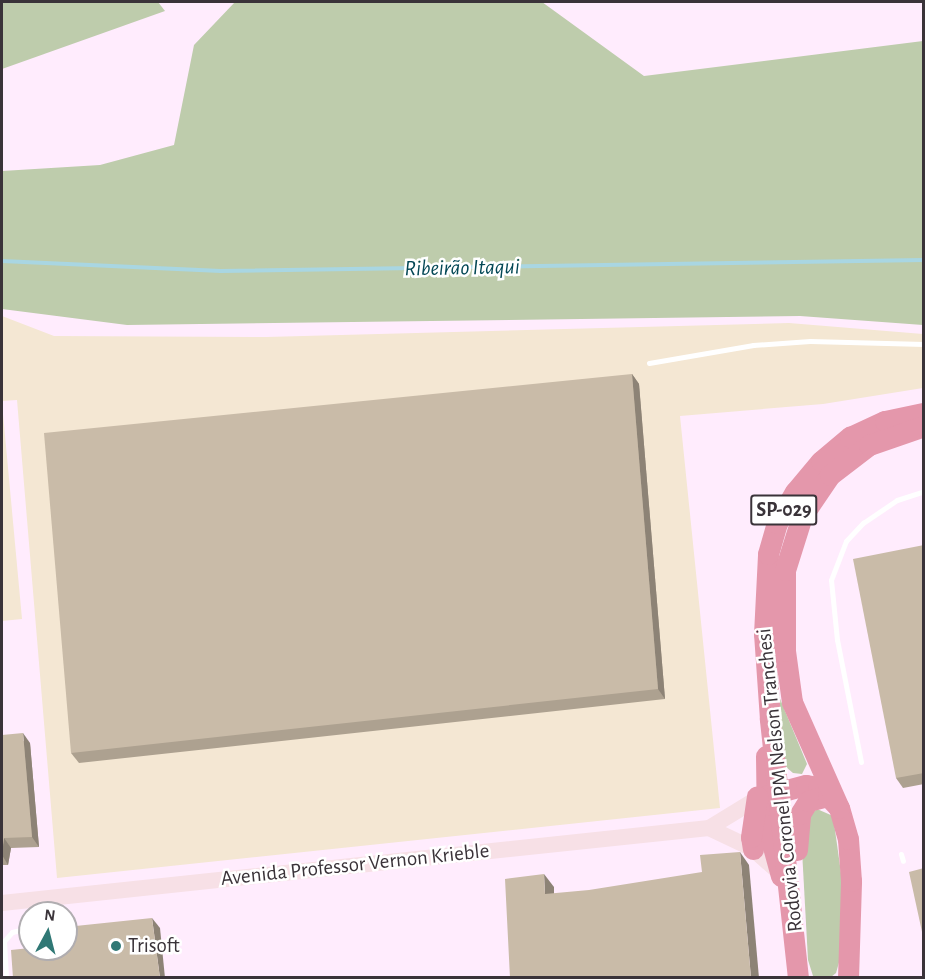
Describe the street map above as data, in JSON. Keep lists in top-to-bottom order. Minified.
{"streets":{"highway":["SP-029","Rodovia Coronel PM Nelson Tranchesi"],"street":["Avenida Professor Vernon Krieble"]},"crossings":[["SP-029","Rodovia Coronel PM Nelson Tranchesi"],["SP-029","Avenida Professor Vernon Krieble"],["Rodovia Coronel PM Nelson Tranchesi","Avenida Professor Vernon Krieble"]],"water":["Ribeirão Itaqui"],"places":["Trisoft"],"north":"top"}
